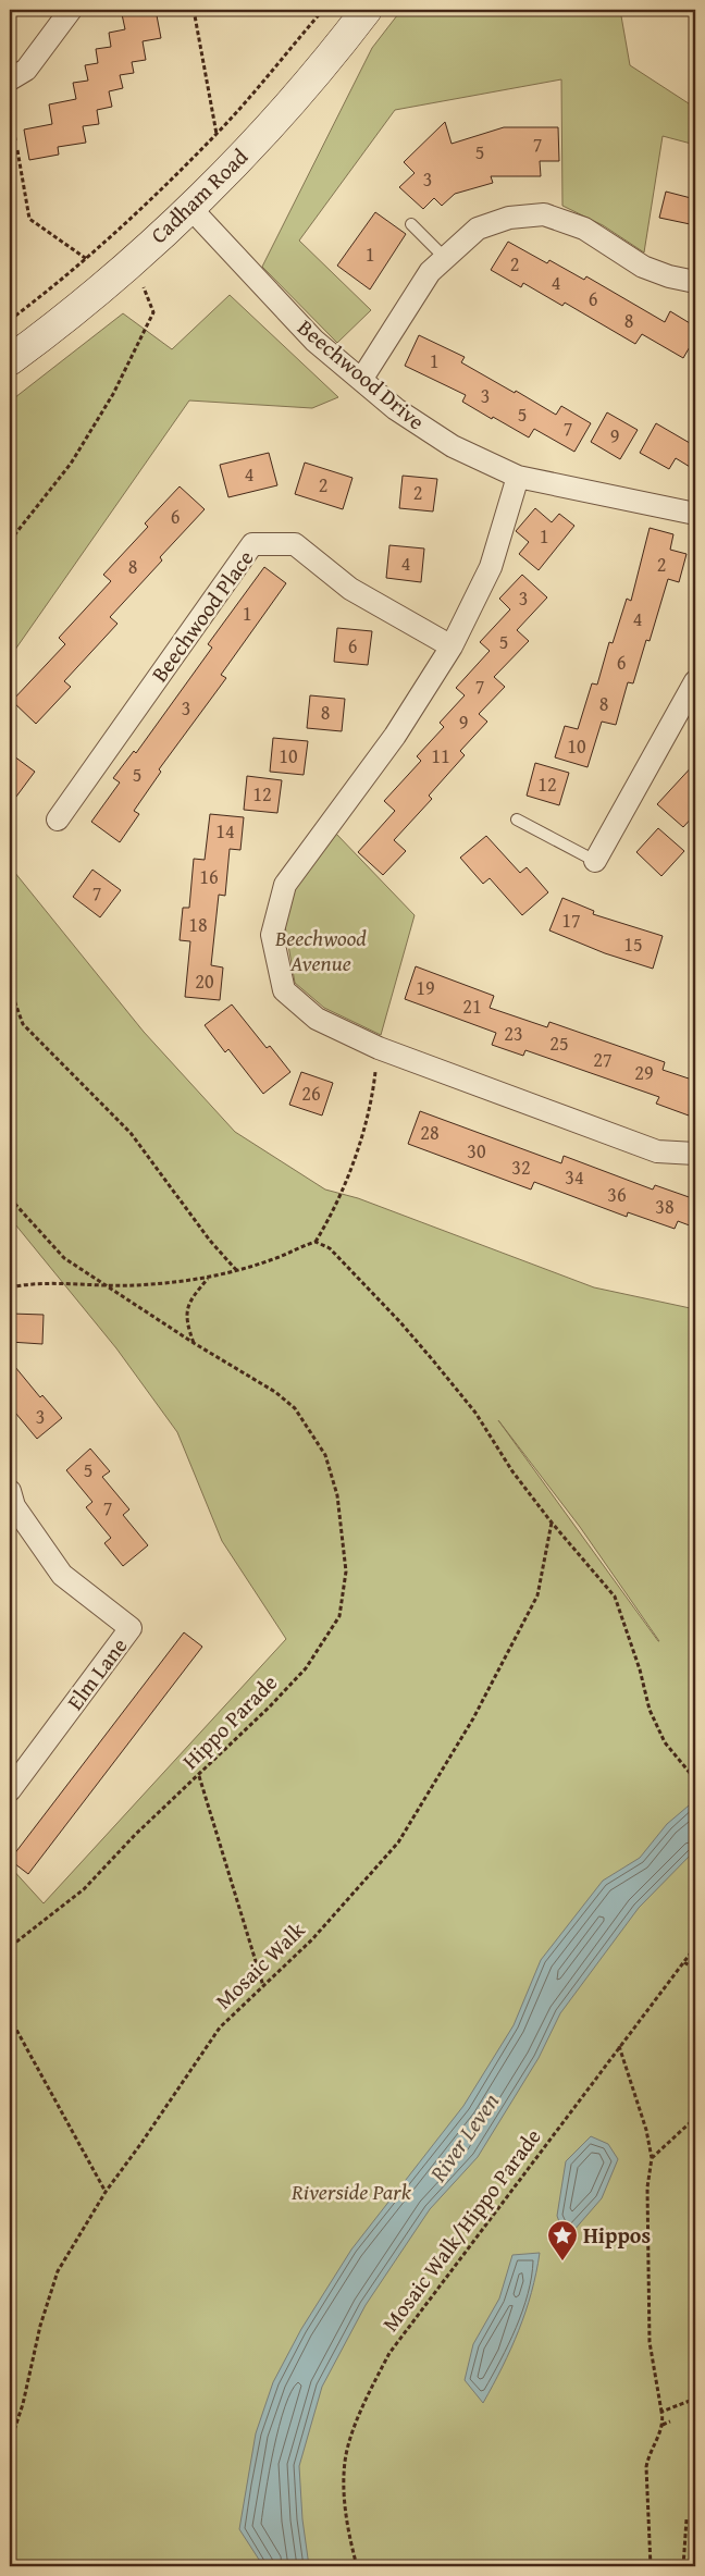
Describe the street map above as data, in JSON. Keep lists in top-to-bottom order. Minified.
{"streets":{"street":["Cadham Road","Beechwood Drive","Beechwood Place","Elm Lane"],"path":["Hippo Parade","Mosaic Walk","Mosaic Walk/Hippo Parade"]},"crossings":[["Cadham Road","Beechwood Drive"]],"water":["River Leven"],"parks":["Beechwood Avenue","Riverside Park"],"places":{"place":["Hippos"]},"house_numbers":["7","5","3","1","2","4","6","8","1","3","5","7","9","4","2","2","6","1","4","2","8","3","1","4","5","6","6","7","8","3","8","9","10","10","11","5","12","12","14","16","7","17","18","15","20","19","21","23","25","27","29","26","28","30","32","34","36","38","3","5","7"]}
